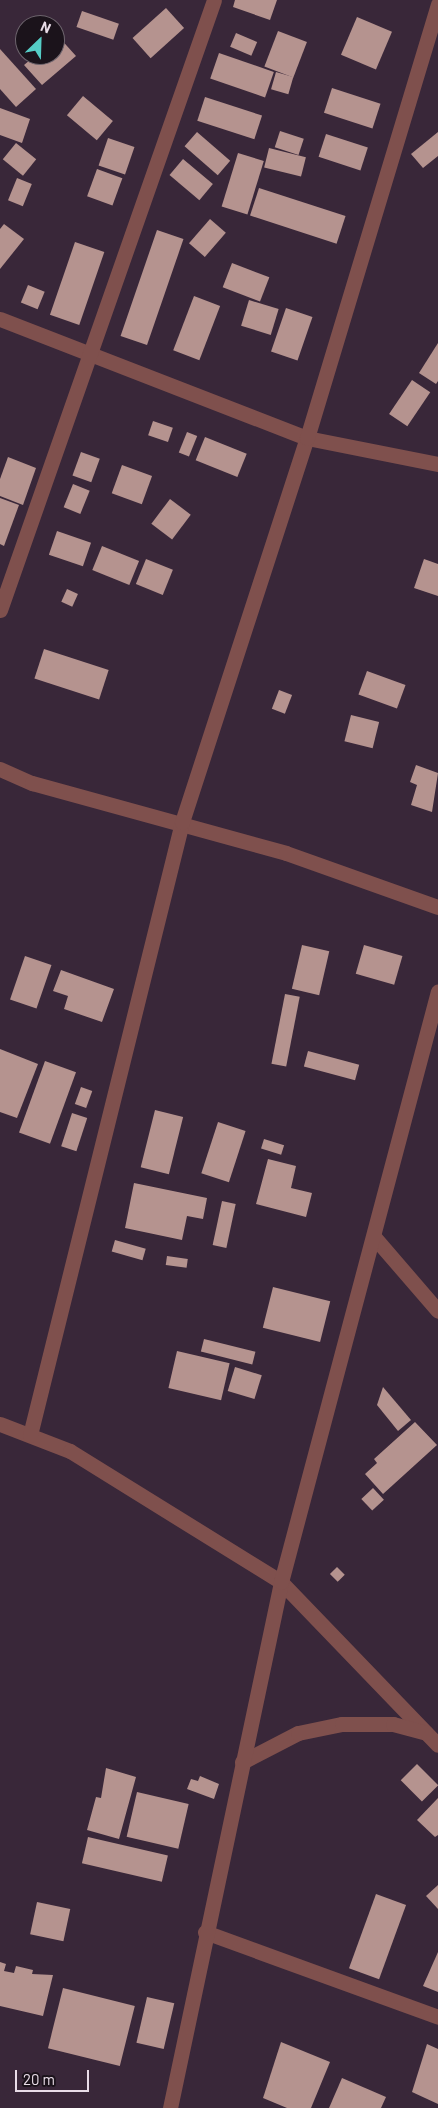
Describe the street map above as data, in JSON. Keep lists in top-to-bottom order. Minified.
{"scale_bar":"20 m","north":"top right"}
